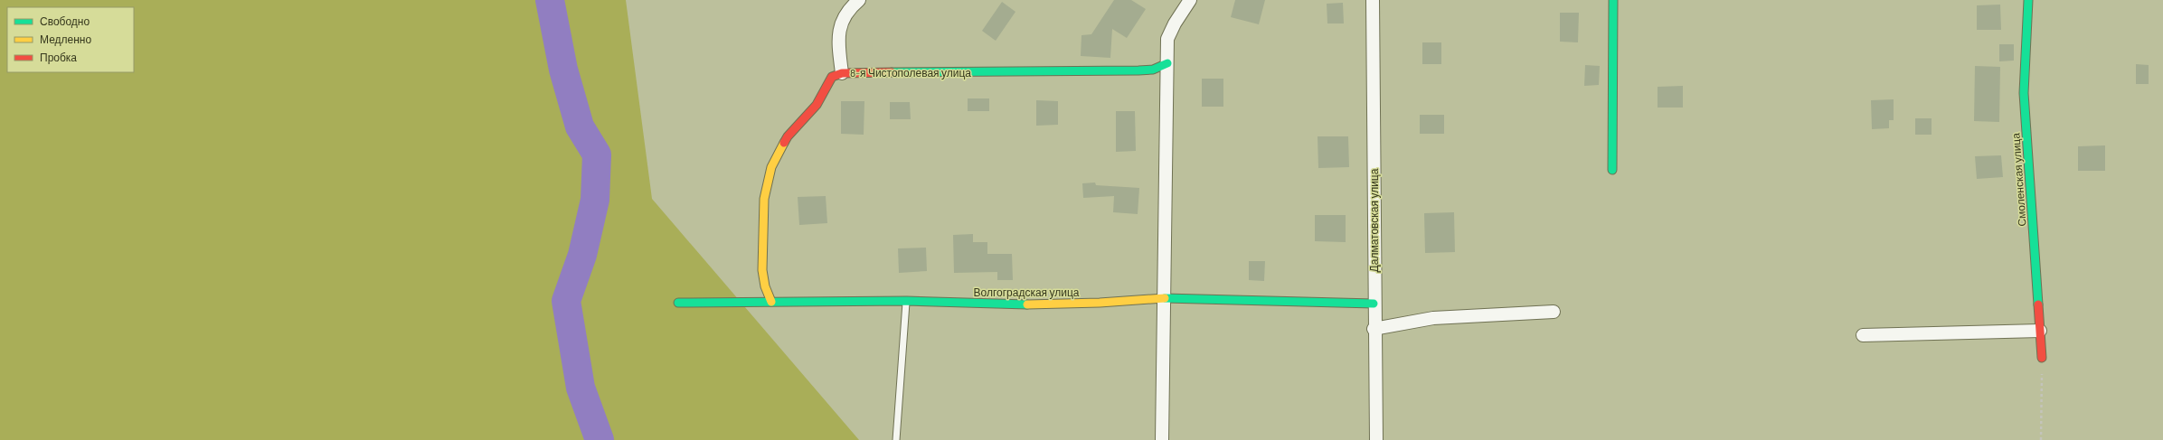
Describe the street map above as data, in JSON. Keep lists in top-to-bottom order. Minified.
{"streets":{"street":["8-я Чистополевая улица","Смоленская улица","Далматовская улица","Волгоградская улица"]},"crossings":[["8-я Чистополевая улица","Волгоградская улица"],["Далматовская улица","Волгоградская улица"]],"legend":["Свободно","Медленно","Пробка"]}
